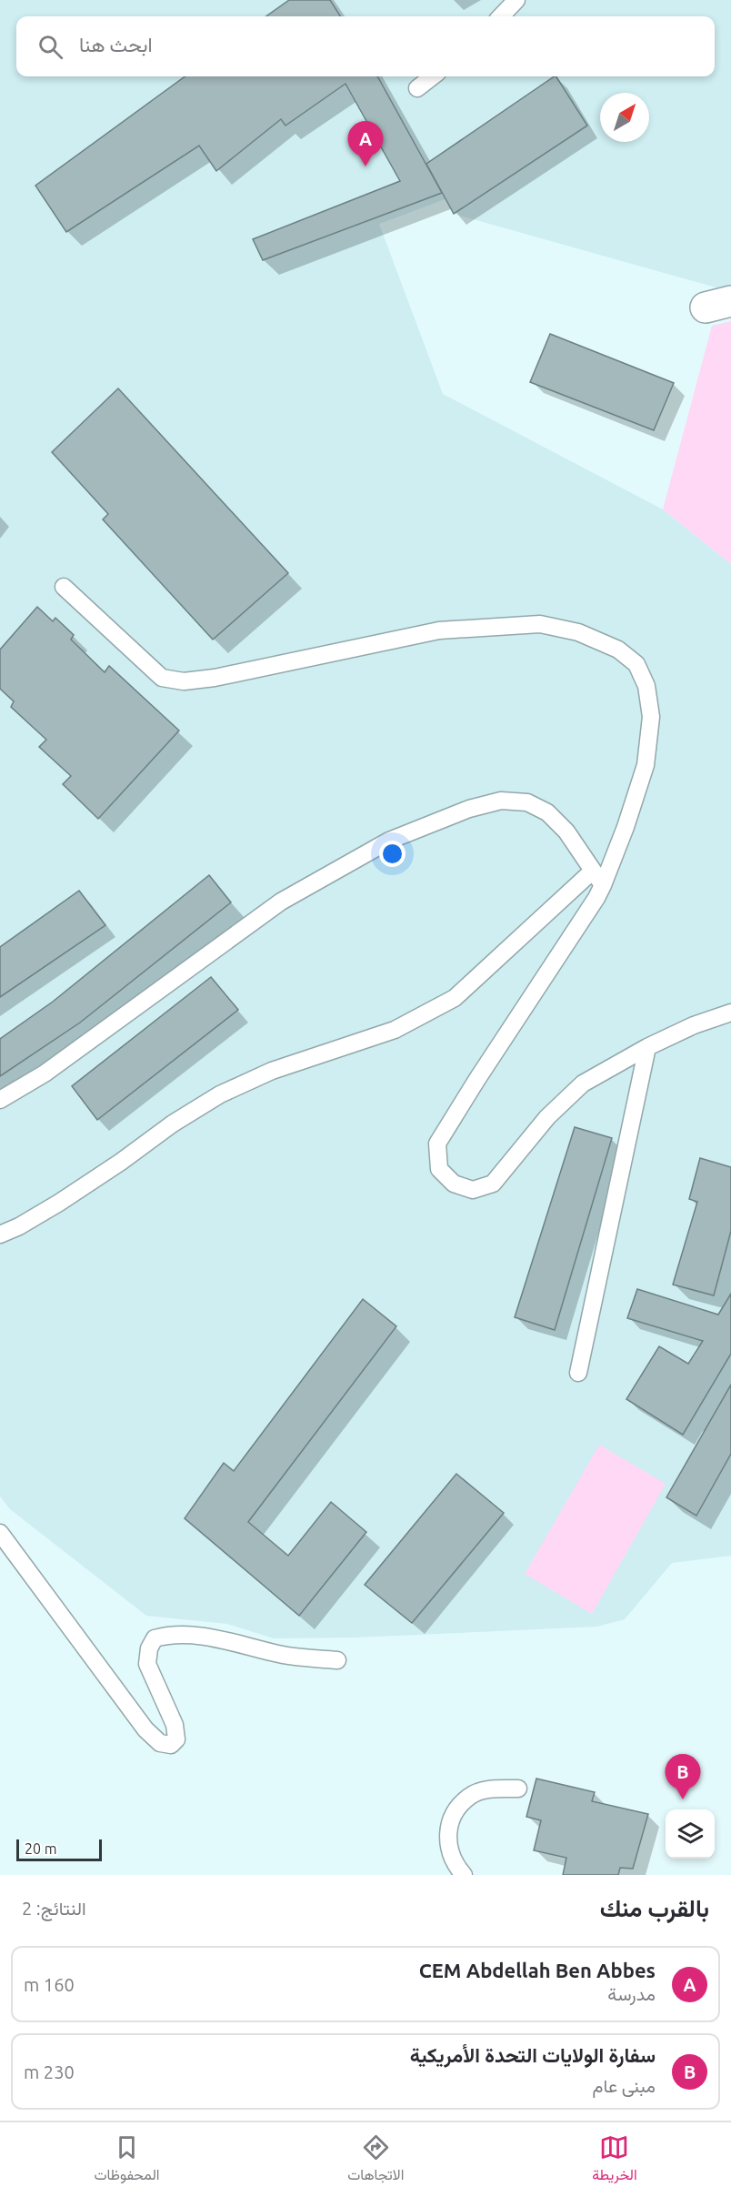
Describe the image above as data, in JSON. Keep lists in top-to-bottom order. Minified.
{"scale_bar":"20 m","north":"top right","page":{"search":"ابحث هنا","pins":["A","B"],"scale":"20 m","heading":["بالقرب منك","النتائج: 2"],"list":[{"mark":"A","name":"CEM Abdellah Ben Abbes","note":"مدرسة","value":"160 m"},{"mark":"B","name":"سفارة الولايات التحدة الأمريكية","note":"مبنى عام","value":"230 m"}],"nav":["الخريطة","الاتجاهات","المحفوظات"]}}
